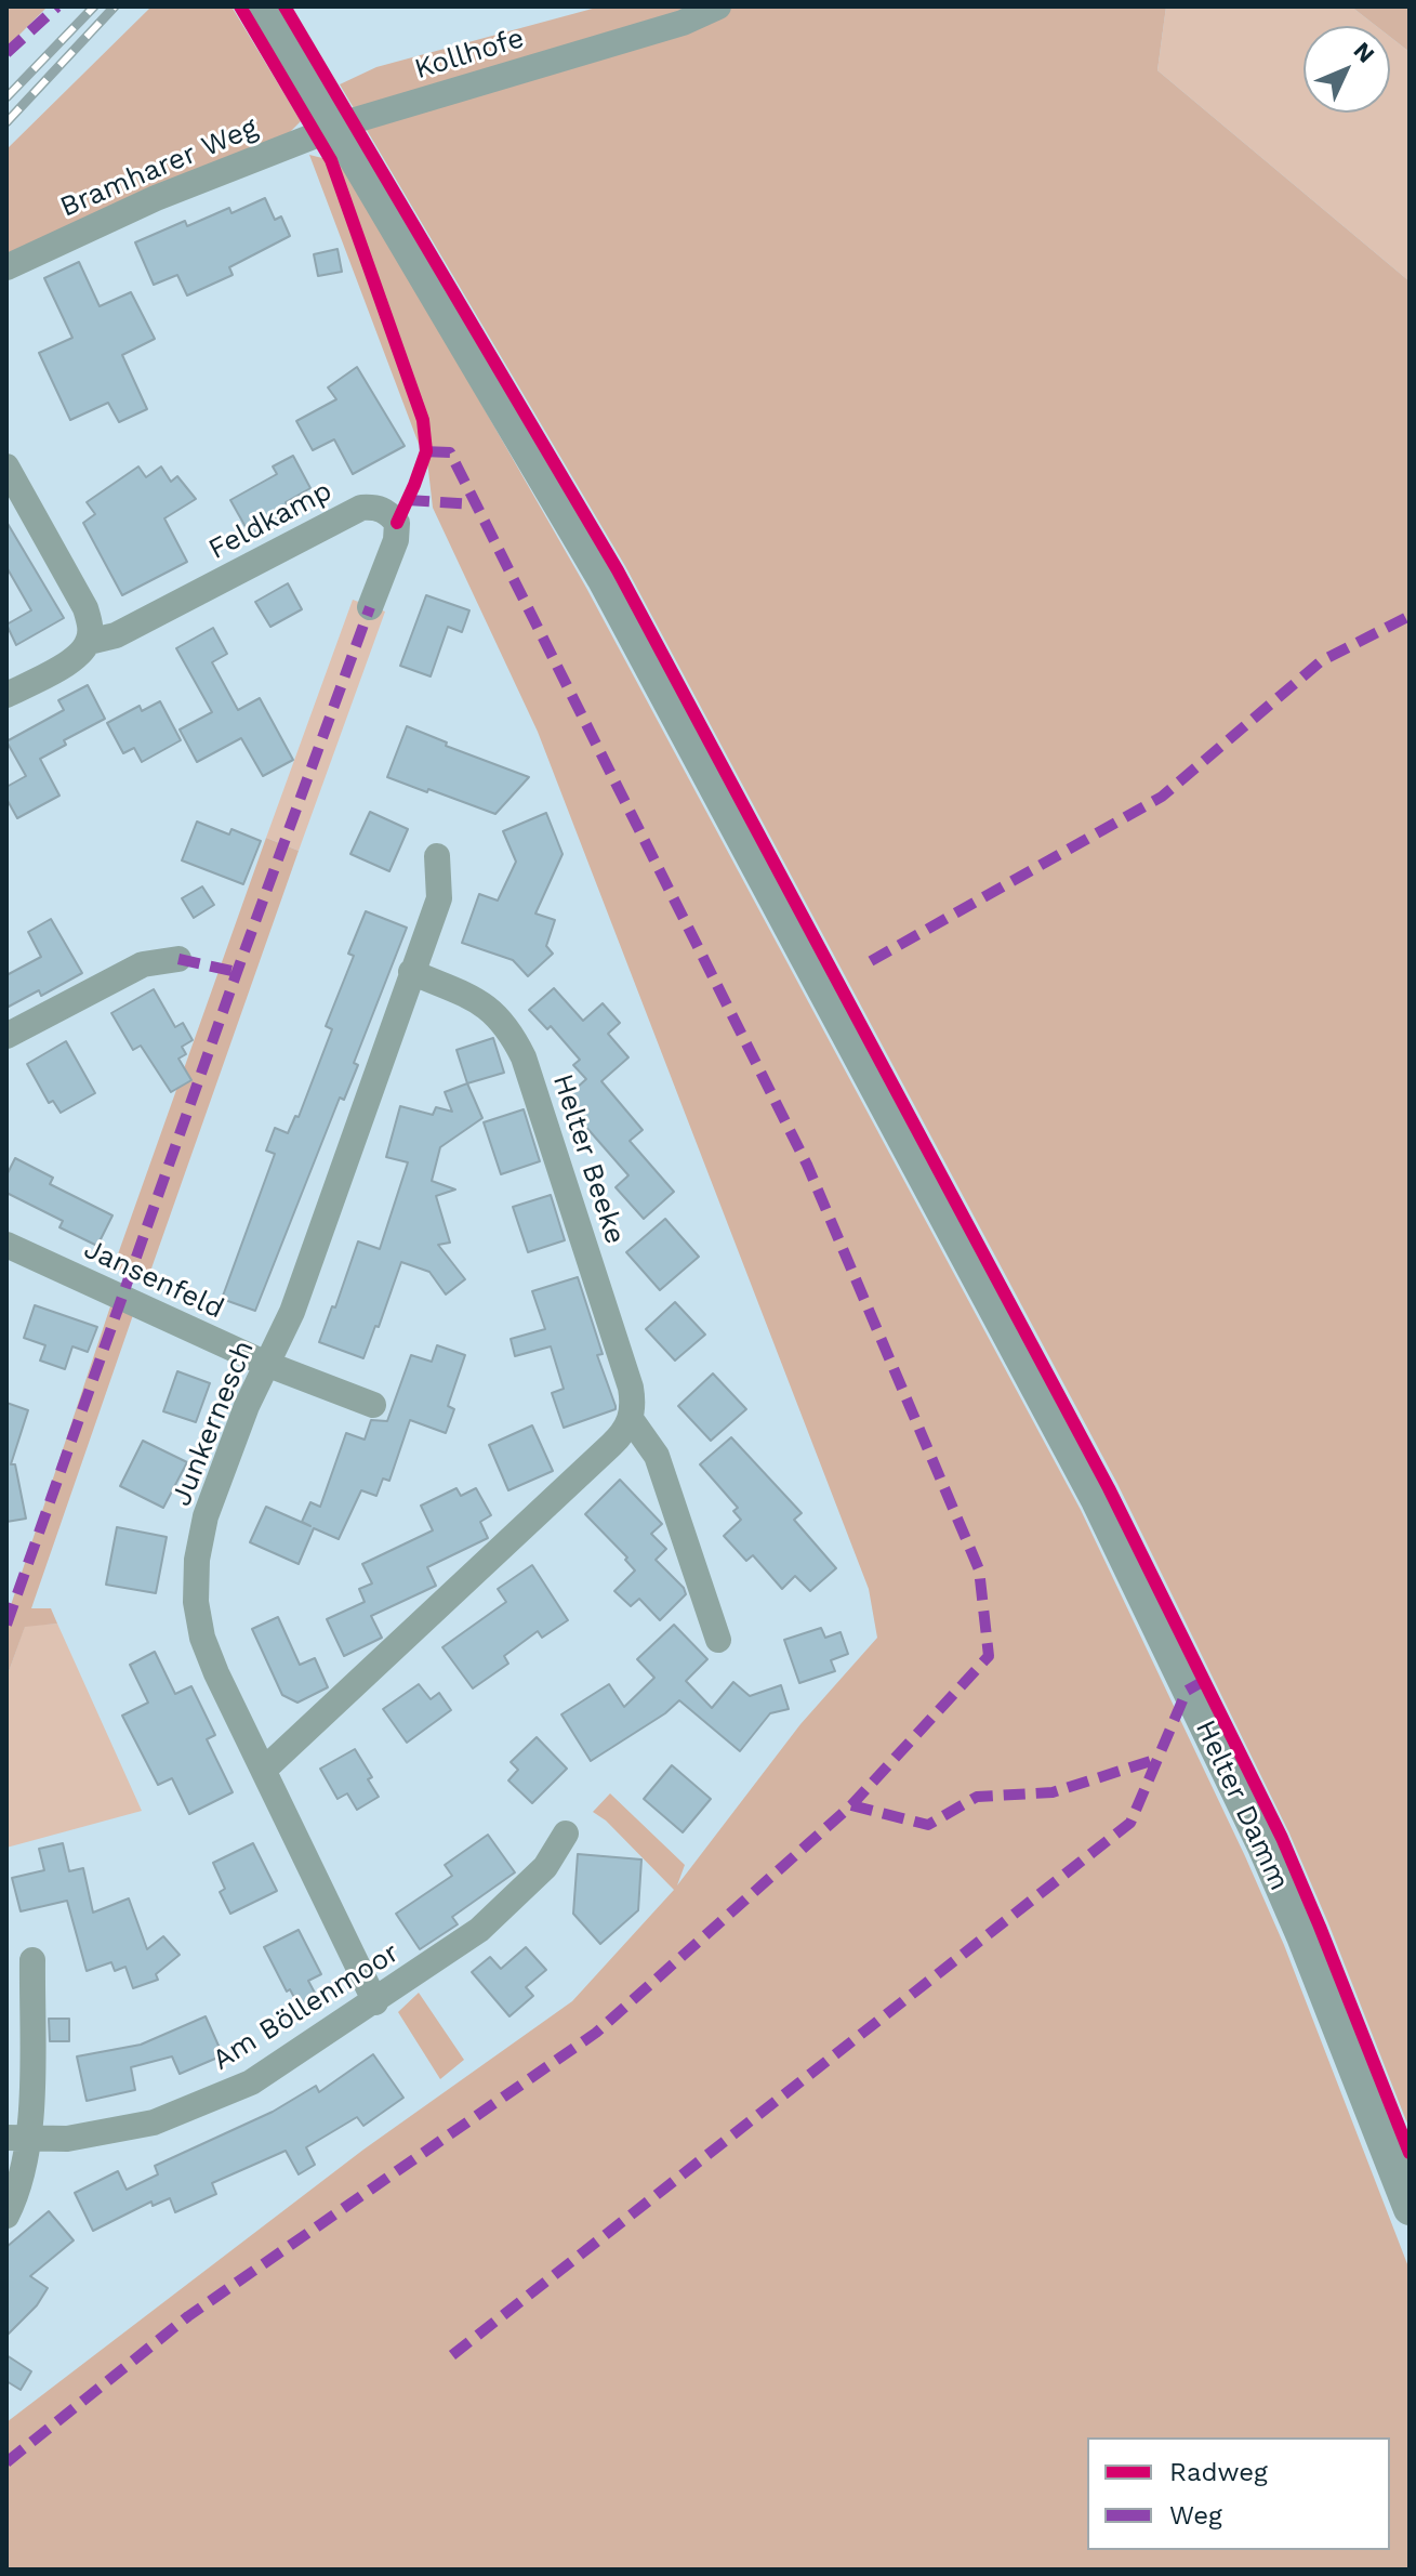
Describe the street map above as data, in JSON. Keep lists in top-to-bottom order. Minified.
{"streets":{"street":["Kollhofe","Bramharer Weg","Feldkamp","Helter Beeke","Jansenfeld","Junkernesch","Helter Damm","Am Böllenmoor"]},"crossings":[["Kollhofe","Bramharer Weg"],["Kollhofe","Helter Damm"],["Bramharer Weg","Helter Damm"],["Helter Beeke","Junkernesch"],["Jansenfeld","Junkernesch"],["Junkernesch","Am Böllenmoor"]],"legend":["Radweg","Weg"],"north":"top right"}
